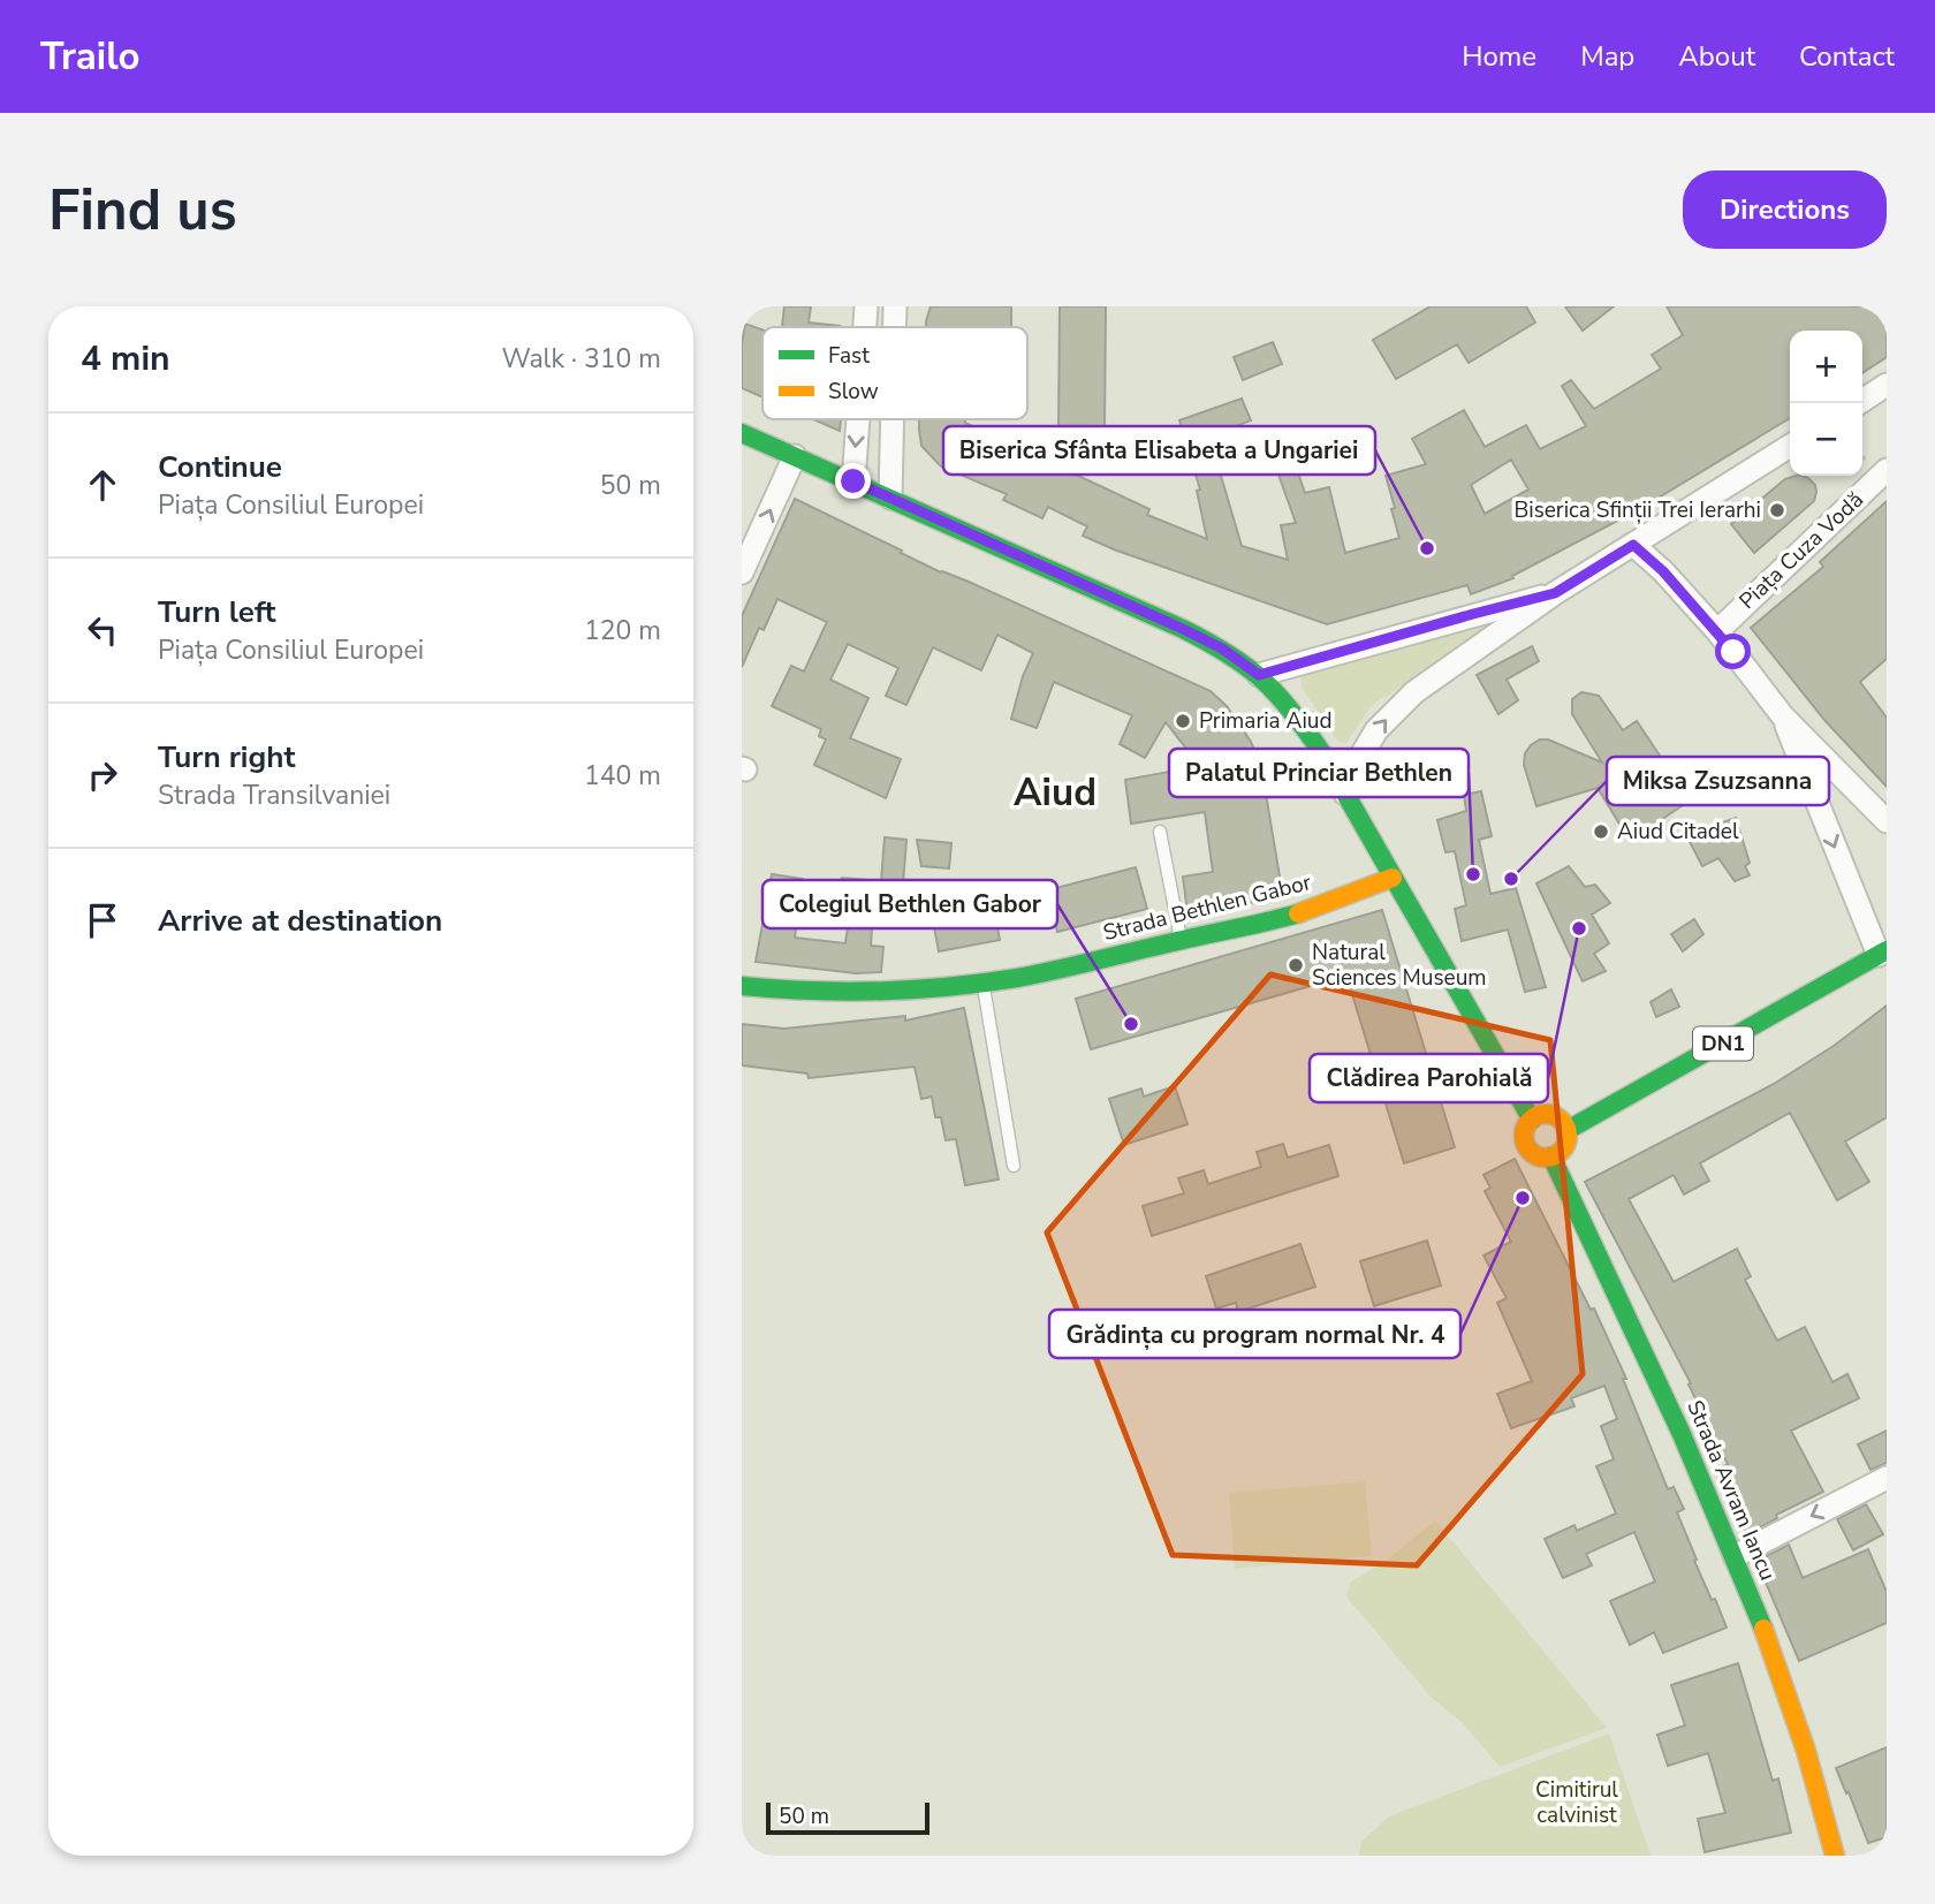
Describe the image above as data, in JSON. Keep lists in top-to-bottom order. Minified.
{"streets":{"main road":["Strada Bethlen Gabor","DN1","Strada Avram Iancu"],"street":["Piața Cuza Vodă"]},"crossings":[["DN1","Strada Avram Iancu"]],"districts":["Aiud"],"parks":["Cimitirul calvinist"],"places":["Biserica Sfinții Trei Ierarhi","Biserica Sfânta Elisabeta a Ungariei","Primaria Aiud","Aiud Citadel","Palatul Princiar Bethlen","Miksa Zsuzsanna","Clădirea Parohială","Natural Sciences Museum","Colegiul Bethlen Gabor","Grădința cu program normal Nr. 4"],"legend":["Fast","Slow"],"scale_bar":"50 m","page":{"header":"Trailo","nav":["Home","Map","About","Contact"],"buttons":"Directions","title":"Find us","heading":["4 min","Walk · 310 m"],"map_buttons":["+","−"],"list":[["Continue","Piața Consiliul Europei","50 m"],["Turn left","Piața Consiliul Europei","120 m"],["Turn right","Strada Transilvaniei","140 m"],"Arrive at destination"],"scale":"50 m"}}
